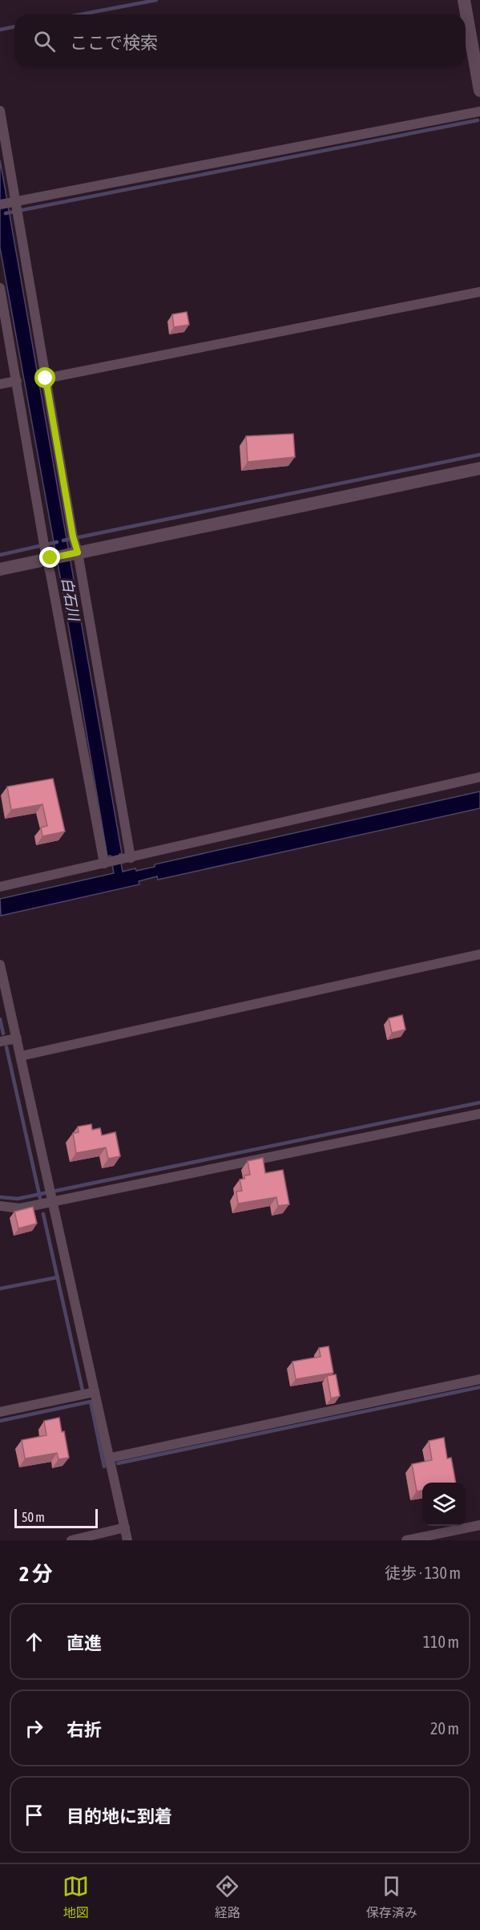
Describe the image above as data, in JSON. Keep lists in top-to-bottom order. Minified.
{"water":["白石川"],"scale_bar":"50 m","page":{"search":"ここで検索","scale":"50 m","heading":["2 分","徒歩 · 130 m"],"list":[["直進","110 m"],["右折","20 m"],"目的地に到着"],"nav":["地図","経路","保存済み"]}}
